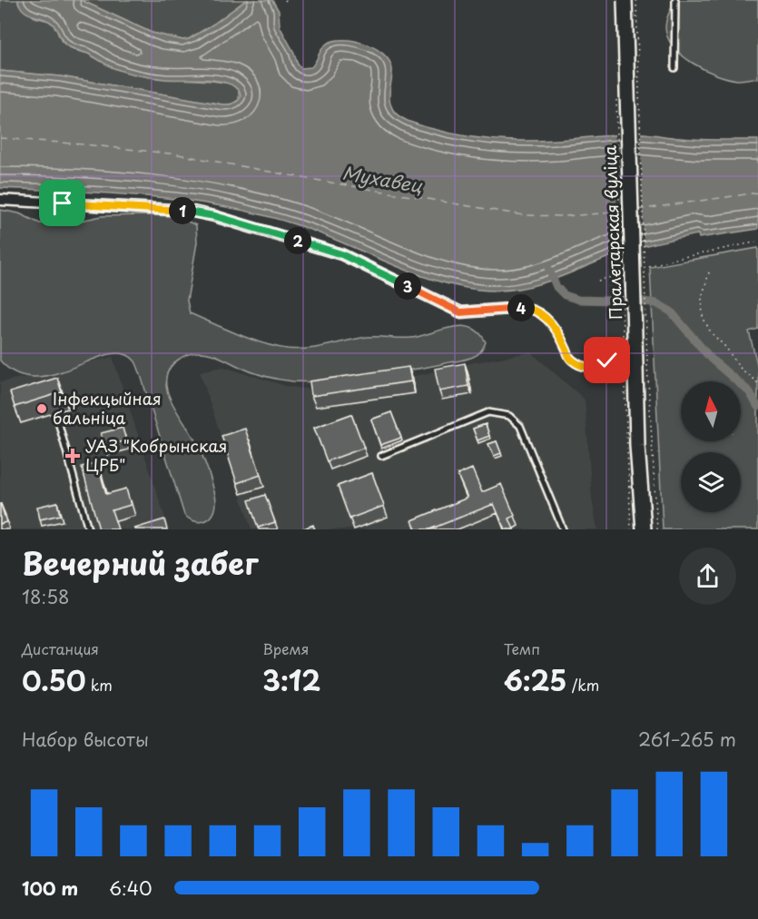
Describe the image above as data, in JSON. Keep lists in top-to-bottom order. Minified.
{"streets":{"main road":["Пралетарская вуліца"]},"water":["Мухавец"],"places":{"other":["Інфекцыйная бальніца"],"health":["УАЗ \"Кобрынская ЦРБ\""]},"north":"top","page":{"pins":["1","2","3","4"],"heading":["Вечерний забег","18:58"],"stats":[["Дистанция","0.50 km"],["Время","3:12"],["Темп","6:25 /km"]],"chart":["Набор высоты","261–265 m"],"list":[{"name":"100 m","note":"6:40"}]}}
